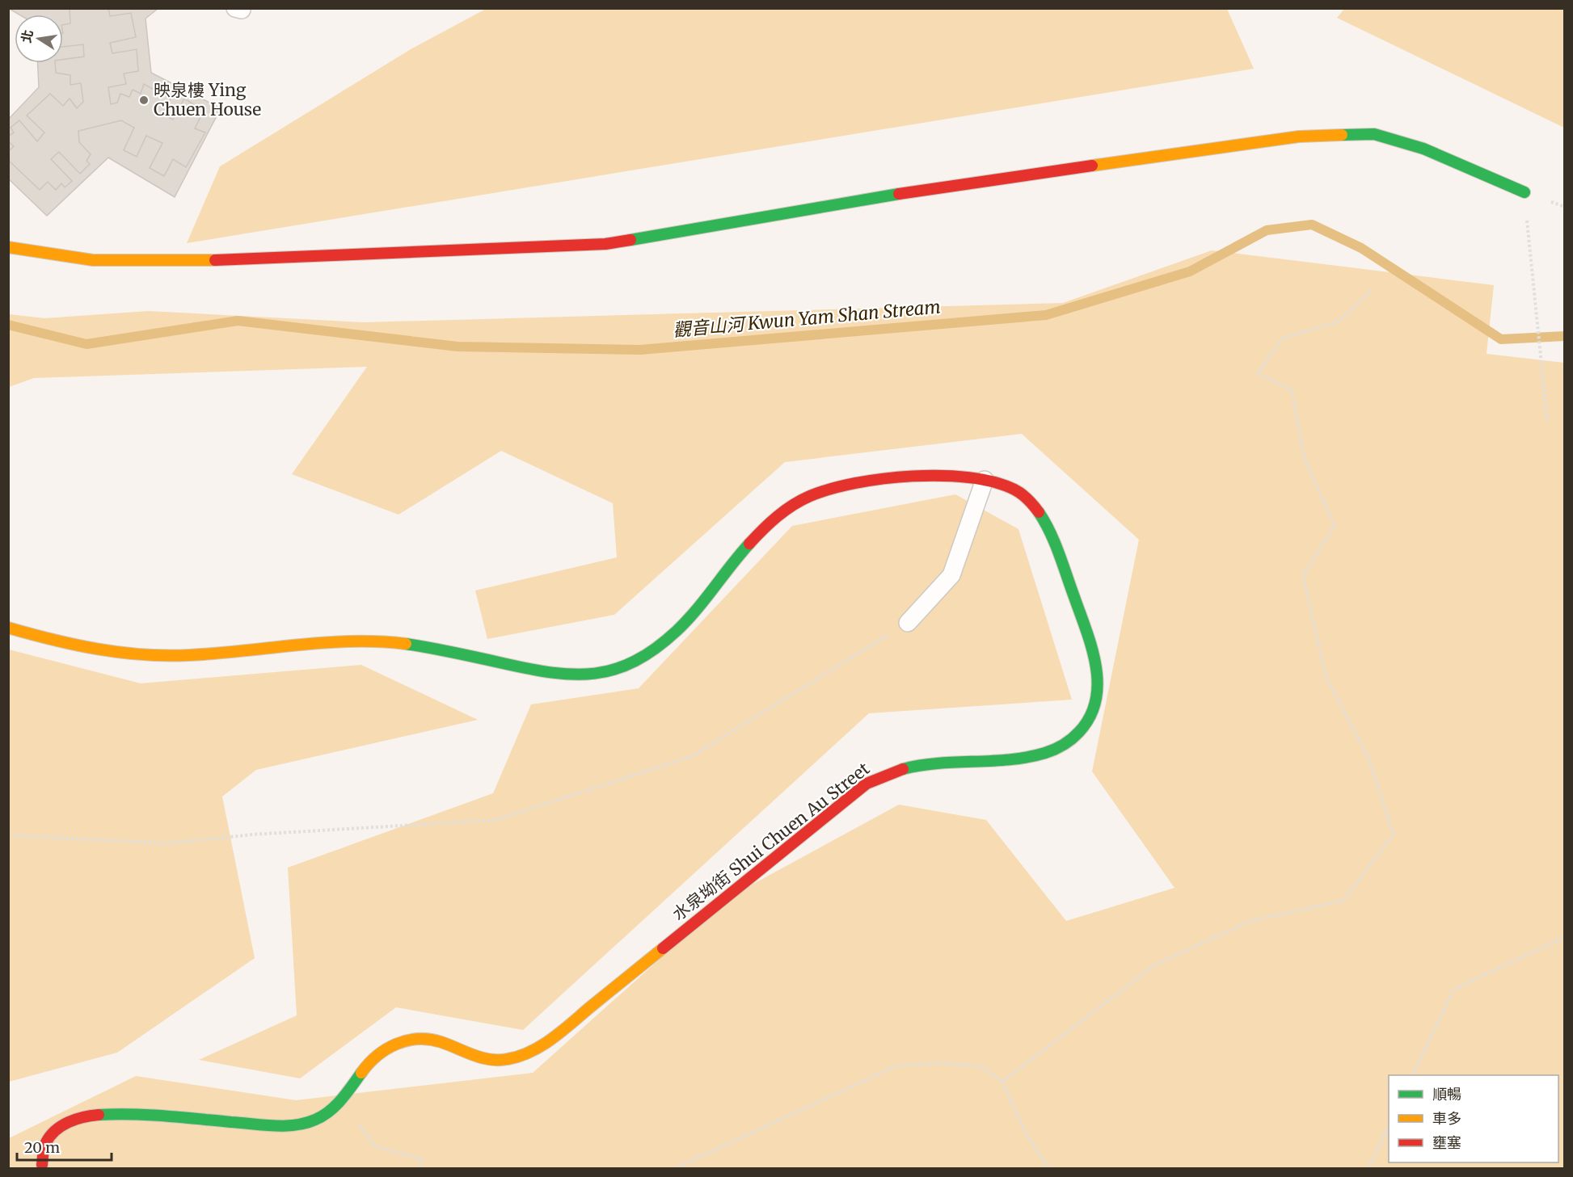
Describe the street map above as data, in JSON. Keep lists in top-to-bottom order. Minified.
{"streets":{"street":["水泉坳街 Shui Chuen Au Street"]},"water":["觀音山河 Kwun Yam Shan Stream"],"places":["映泉樓 Ying Chuen House"],"legend":["順暢","車多","壅塞"],"scale_bar":"20 m","north":"left"}
